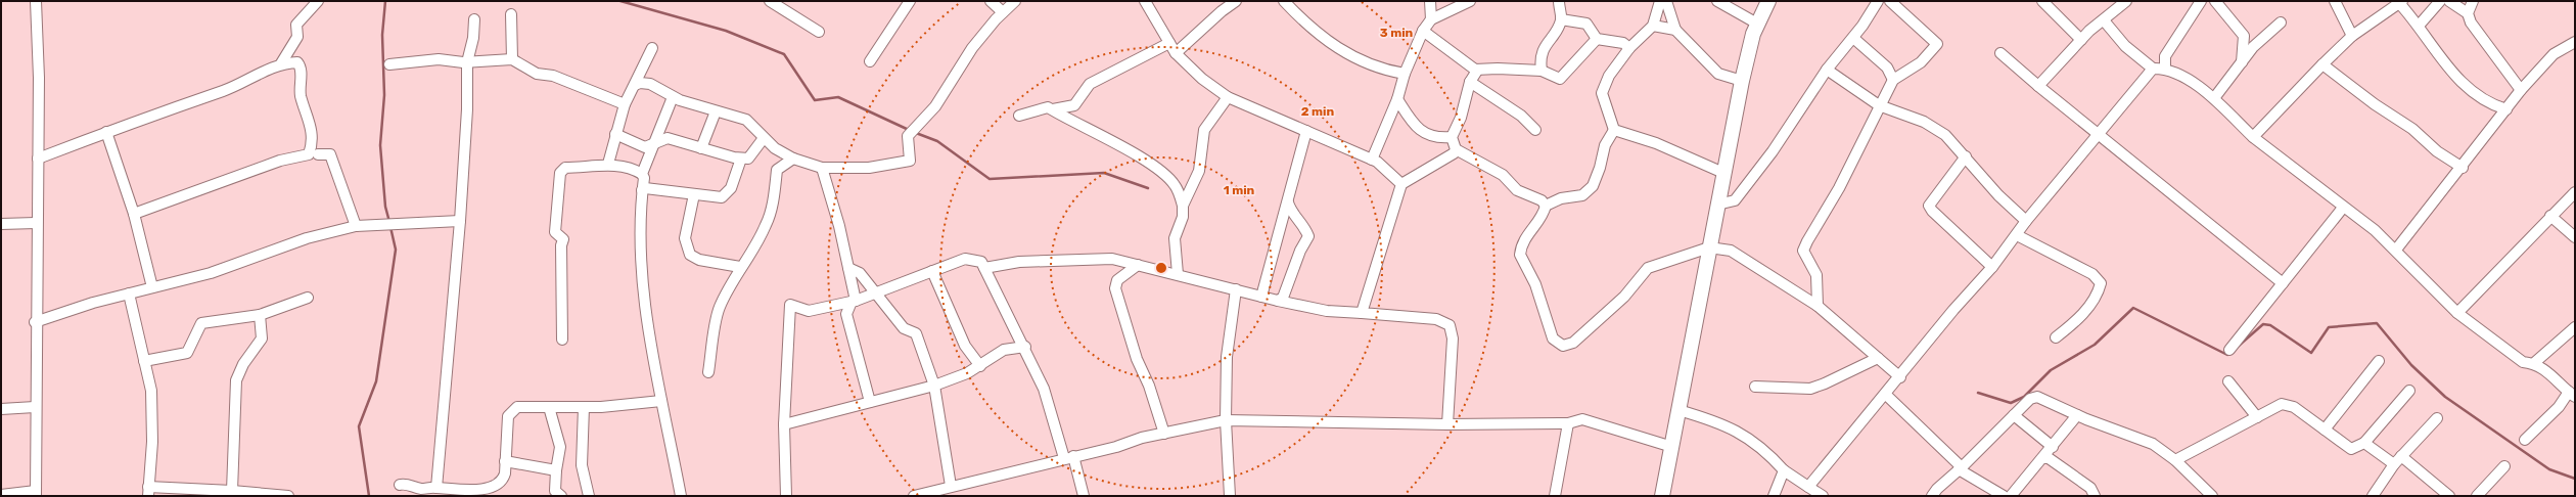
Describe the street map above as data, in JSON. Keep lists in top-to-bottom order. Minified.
{"rings":["3 min","2 min","1 min"]}
